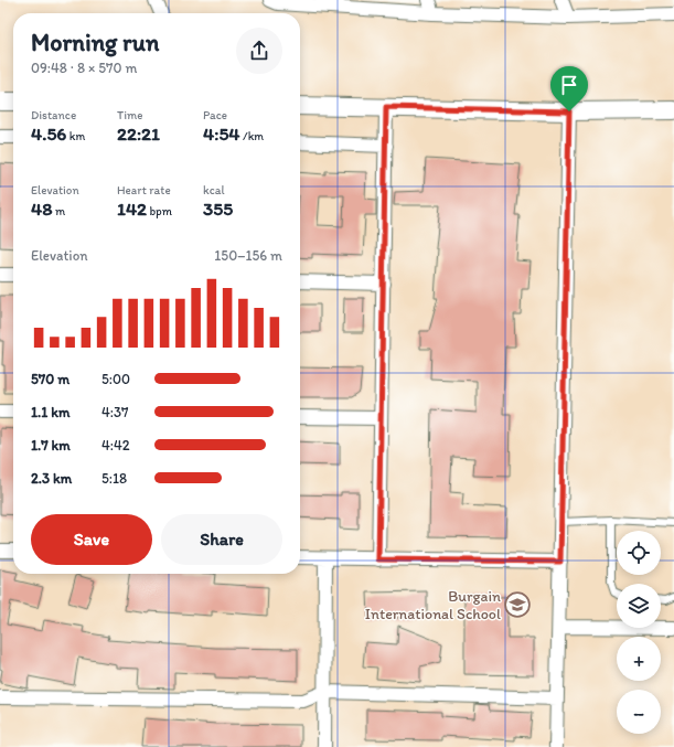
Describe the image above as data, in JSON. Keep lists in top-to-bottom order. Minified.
{"places":{"school or university":["Burgain International School"]},"page":{"heading":["Morning run","09:48 · 8 × 570 m"],"stats":[["Distance","4.56 km"],["Time","22:21"],["Pace","4:54 /km"],["Elevation","48 m"],["Heart rate","142 bpm"],["kcal","355"]],"chart":["Elevation","150–156 m"],"list":[{"name":"570 m","note":"5:00"},{"name":"1.1 km","note":"4:37"},{"name":"1.7 km","note":"4:42"},{"name":"2.3 km","note":"5:18"}],"buttons":["Save","Share"],"map_buttons":["+","−"]}}
